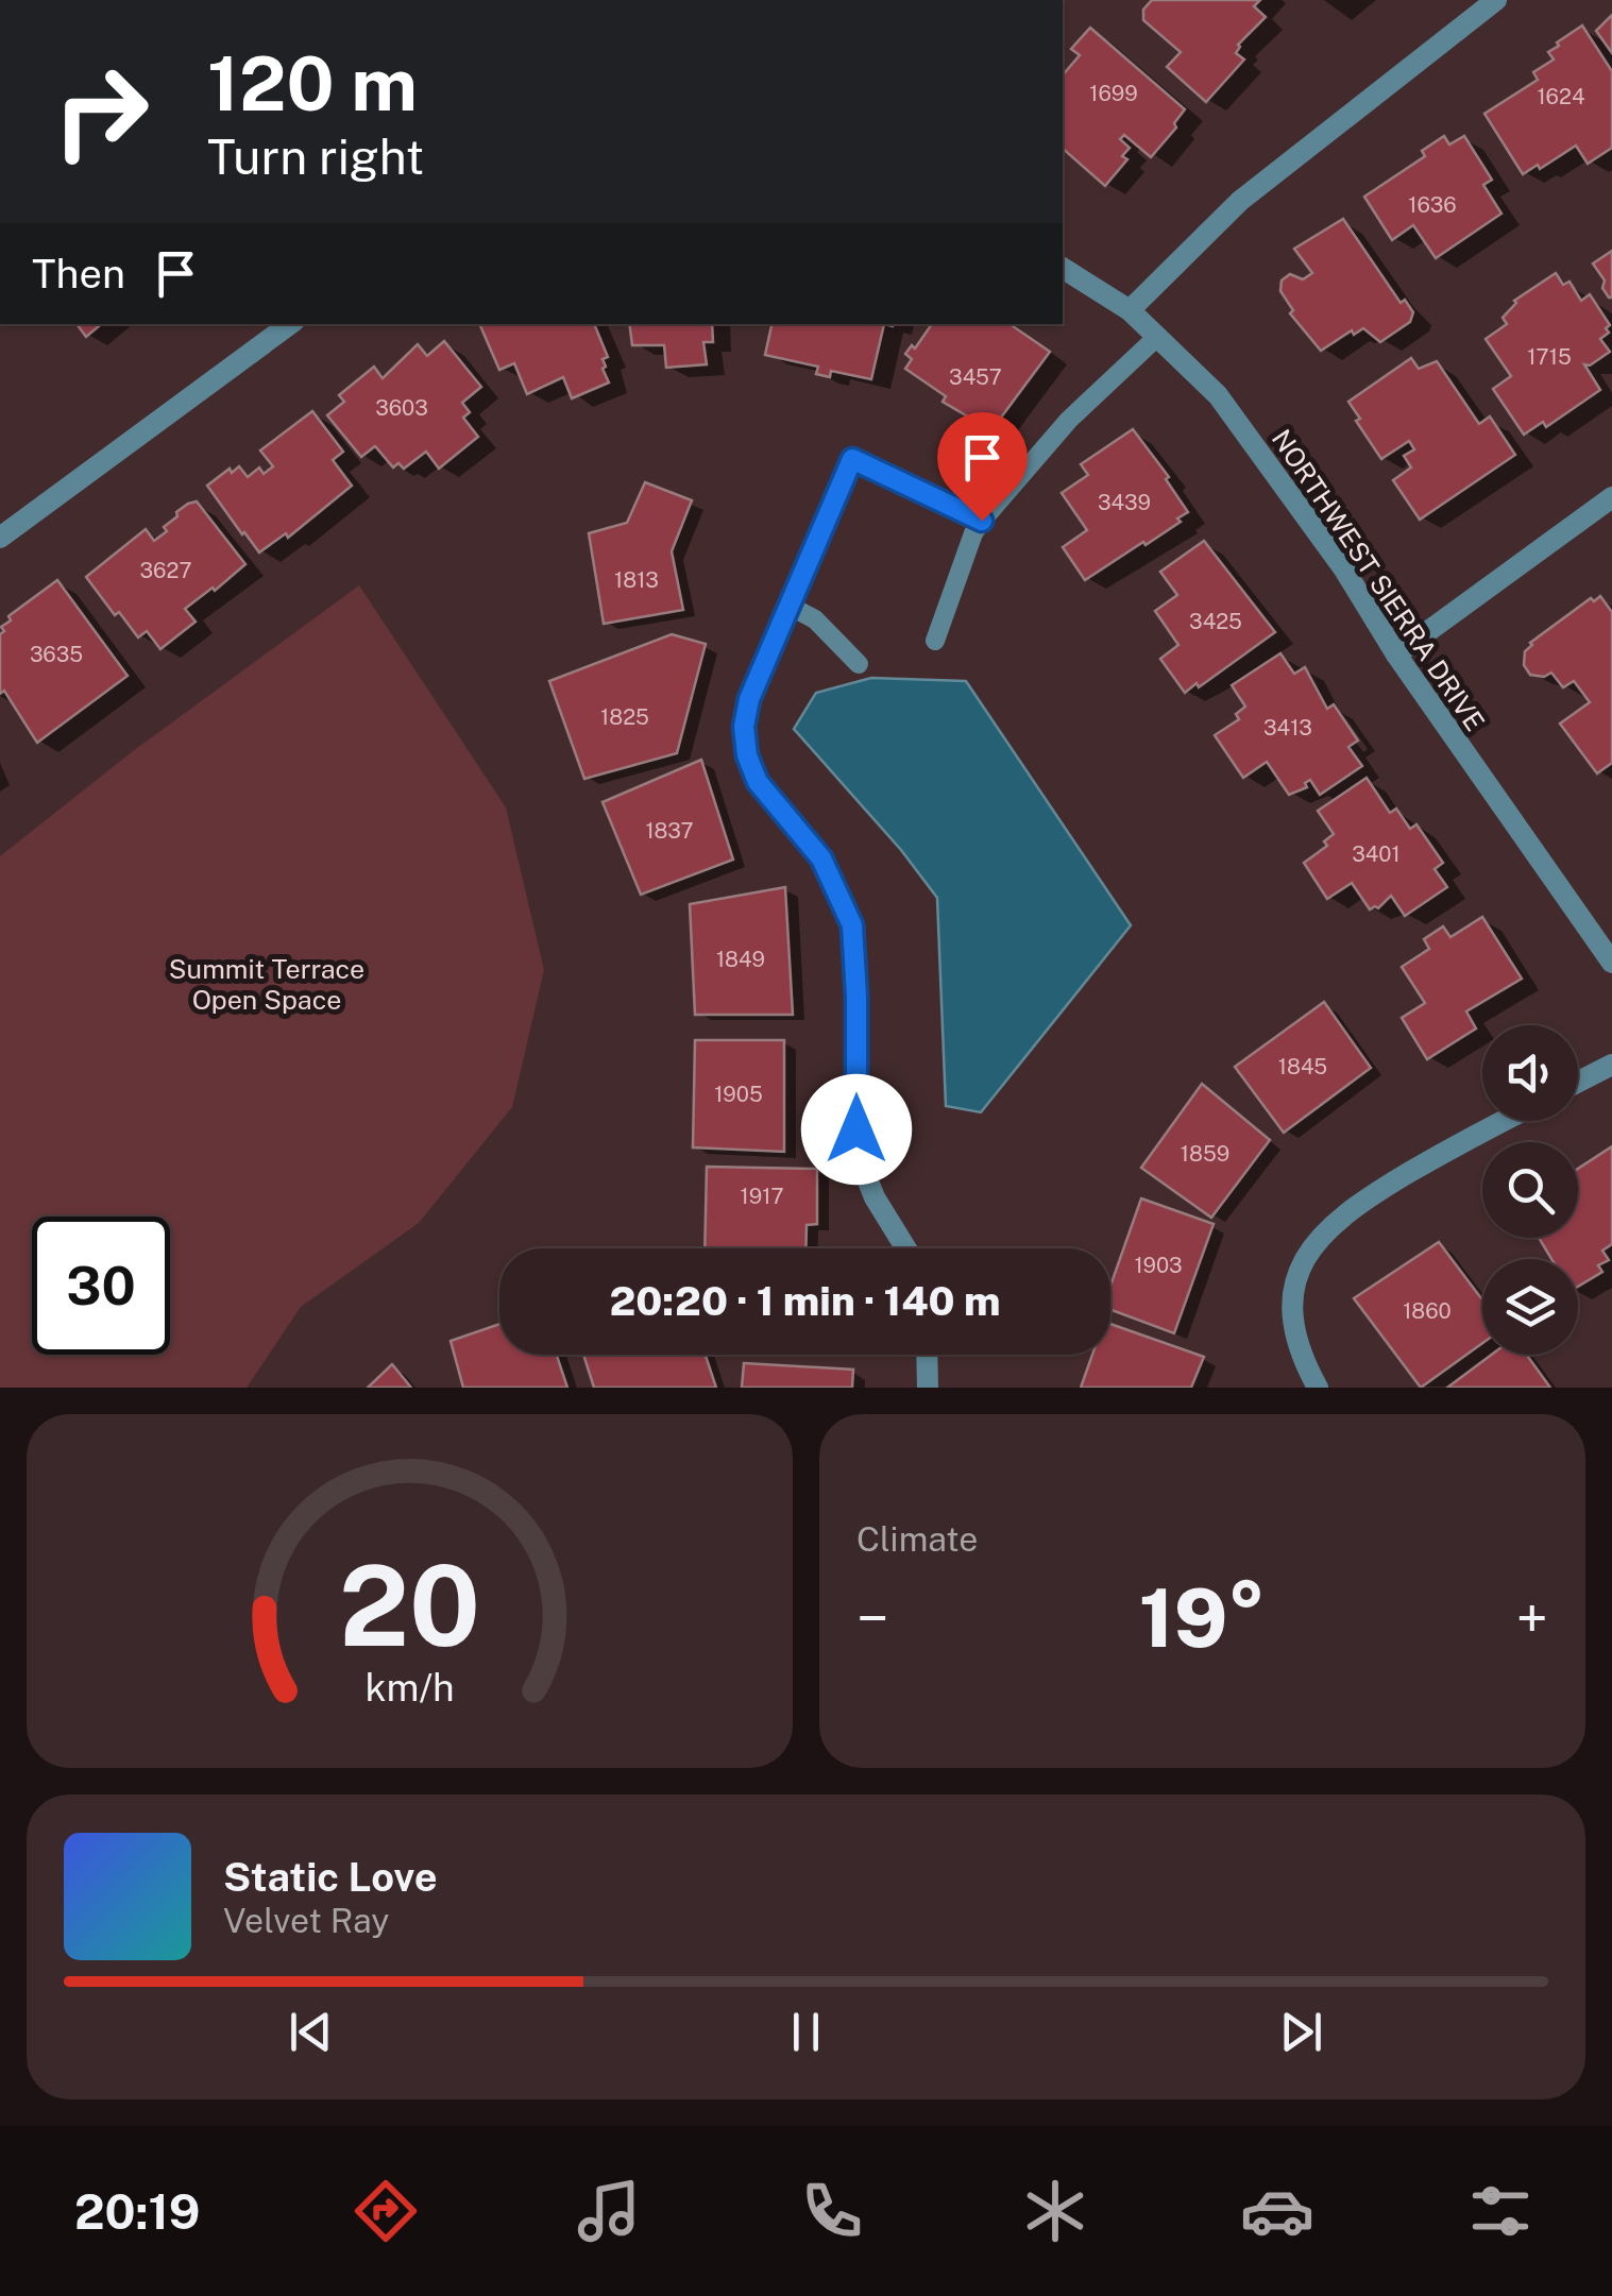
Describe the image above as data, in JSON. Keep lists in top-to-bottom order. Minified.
{"streets":{"street":["NORTHWEST SIERRA DRIVE"]},"parks":["Summit Terrace Open Space"],"house_numbers":["1699","1624","1636","1715","3457","3603","3439","3627","1813","3425","3635","1825","3413","1837","3401","1849","1845","1905","1859","1917","1903","1860"],"page":{"turn":["120 m","Turn right"],"then":"Then","limit":"30","trip":"20:20 · 1 min · 140 m","tile":"Climate","heat":["−","19°","+"],"song":["Static Love","Velvet Ray"],"tabs":"20:19","gauge":["20","km/h"]}}
